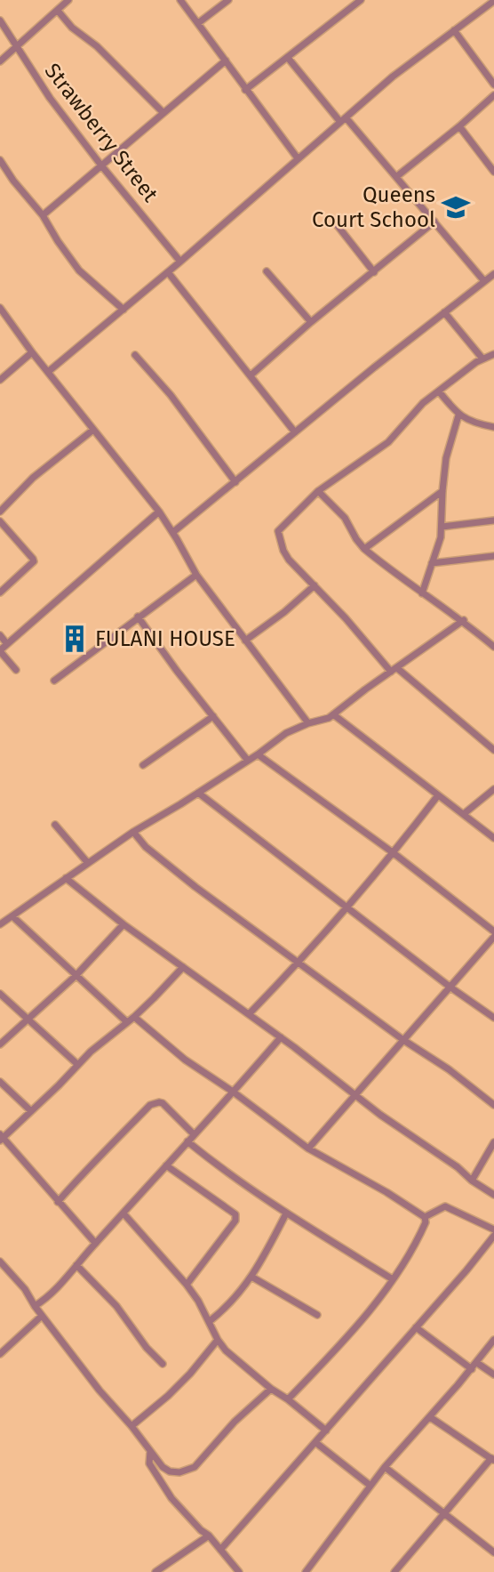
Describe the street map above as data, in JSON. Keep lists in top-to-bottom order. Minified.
{"streets":{"street":["Strawberry Street"]},"places":{"school or university":["Queens Court School"],"building":["FULANI HOUSE"]}}
